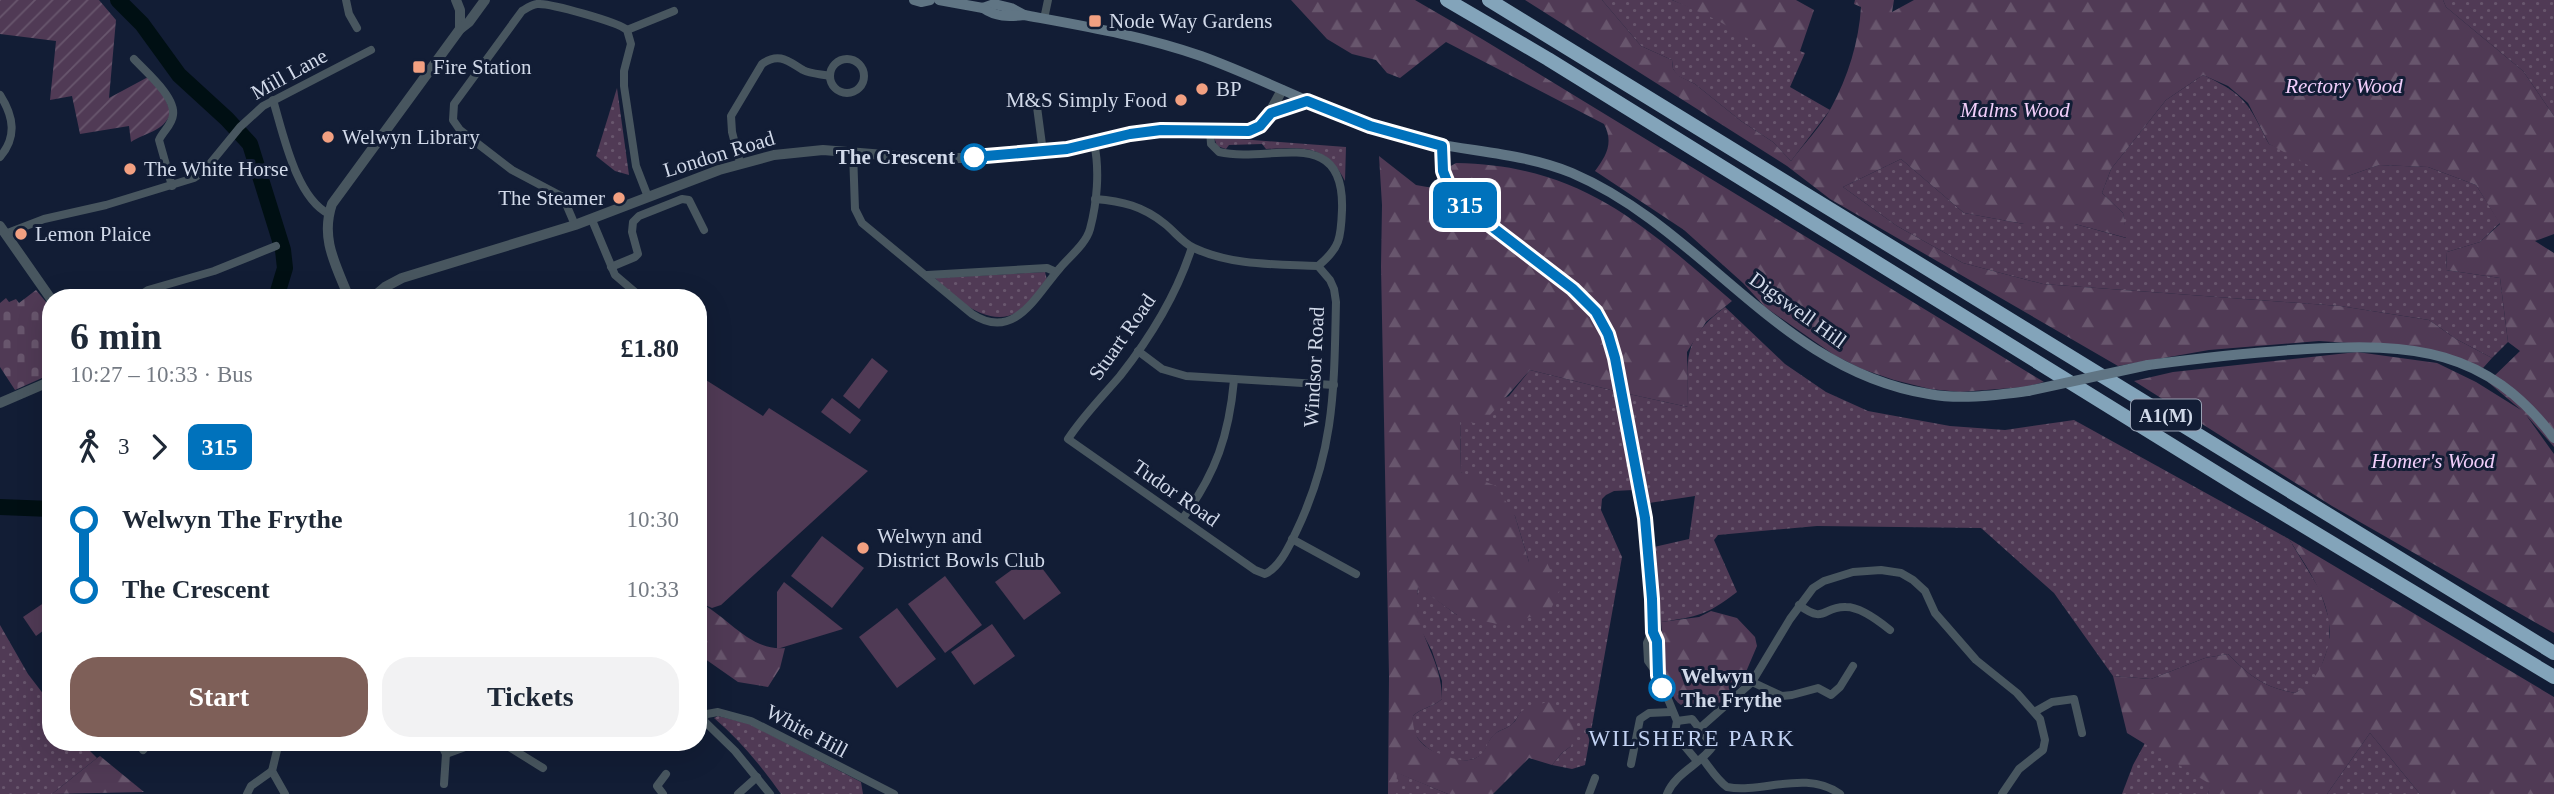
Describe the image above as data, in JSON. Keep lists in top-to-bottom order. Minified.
{"streets":{"highway":["A1(M)"],"main road":["Digswell Hill"],"street":["Mill Lane","London Road","Stuart Road","Windsor Road","Tudor Road","White Hill"]},"crossings":[["Stuart Road","Tudor Road"],["Windsor Road","Tudor Road"]],"districts":["WILSHERE PARK"],"parks":["Rectory Wood","Malms Wood","Homer's Wood"],"places":{"transit":["Node Way Gardens","Fire Station"],"other":["BP","M&S Simply Food","Welwyn Library","The Crescent","The White Horse","The Steamer","Lemon Plaice","Welwyn and District Bowls Club","Welwyn The Frythe"]},"lines":["bus line 315"],"page":{"on_map":"315","heading":["6 min","10:27 – 10:33 · Bus","£1.80"],"legs":["3","315"],"list":[{"name":"Welwyn The Frythe","value":"10:30"},{"name":"The Crescent","value":"10:33"}],"buttons":["Start","Tickets"]}}
